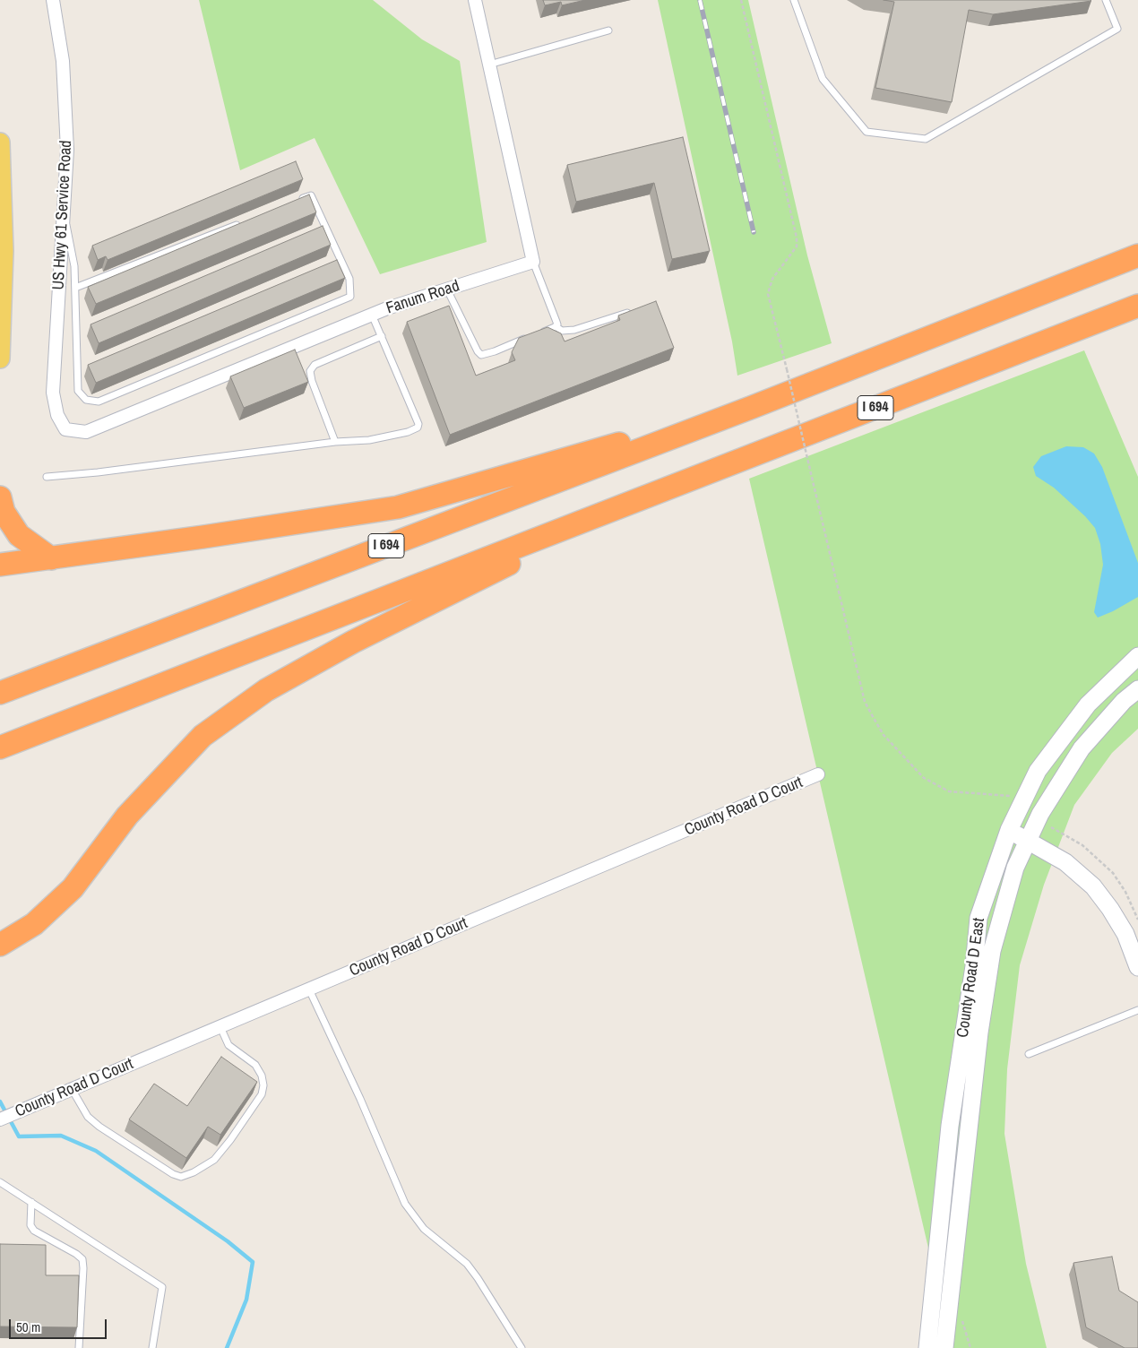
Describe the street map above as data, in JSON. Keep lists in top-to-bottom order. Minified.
{"streets":{"highway":["I 694"],"street":["US Hwy 61 Service Road","Fanum Road","County Road D Court","County Road D East"]},"crossings":[["US Hwy 61 Service Road","Fanum Road"]],"scale_bar":"50 m"}
